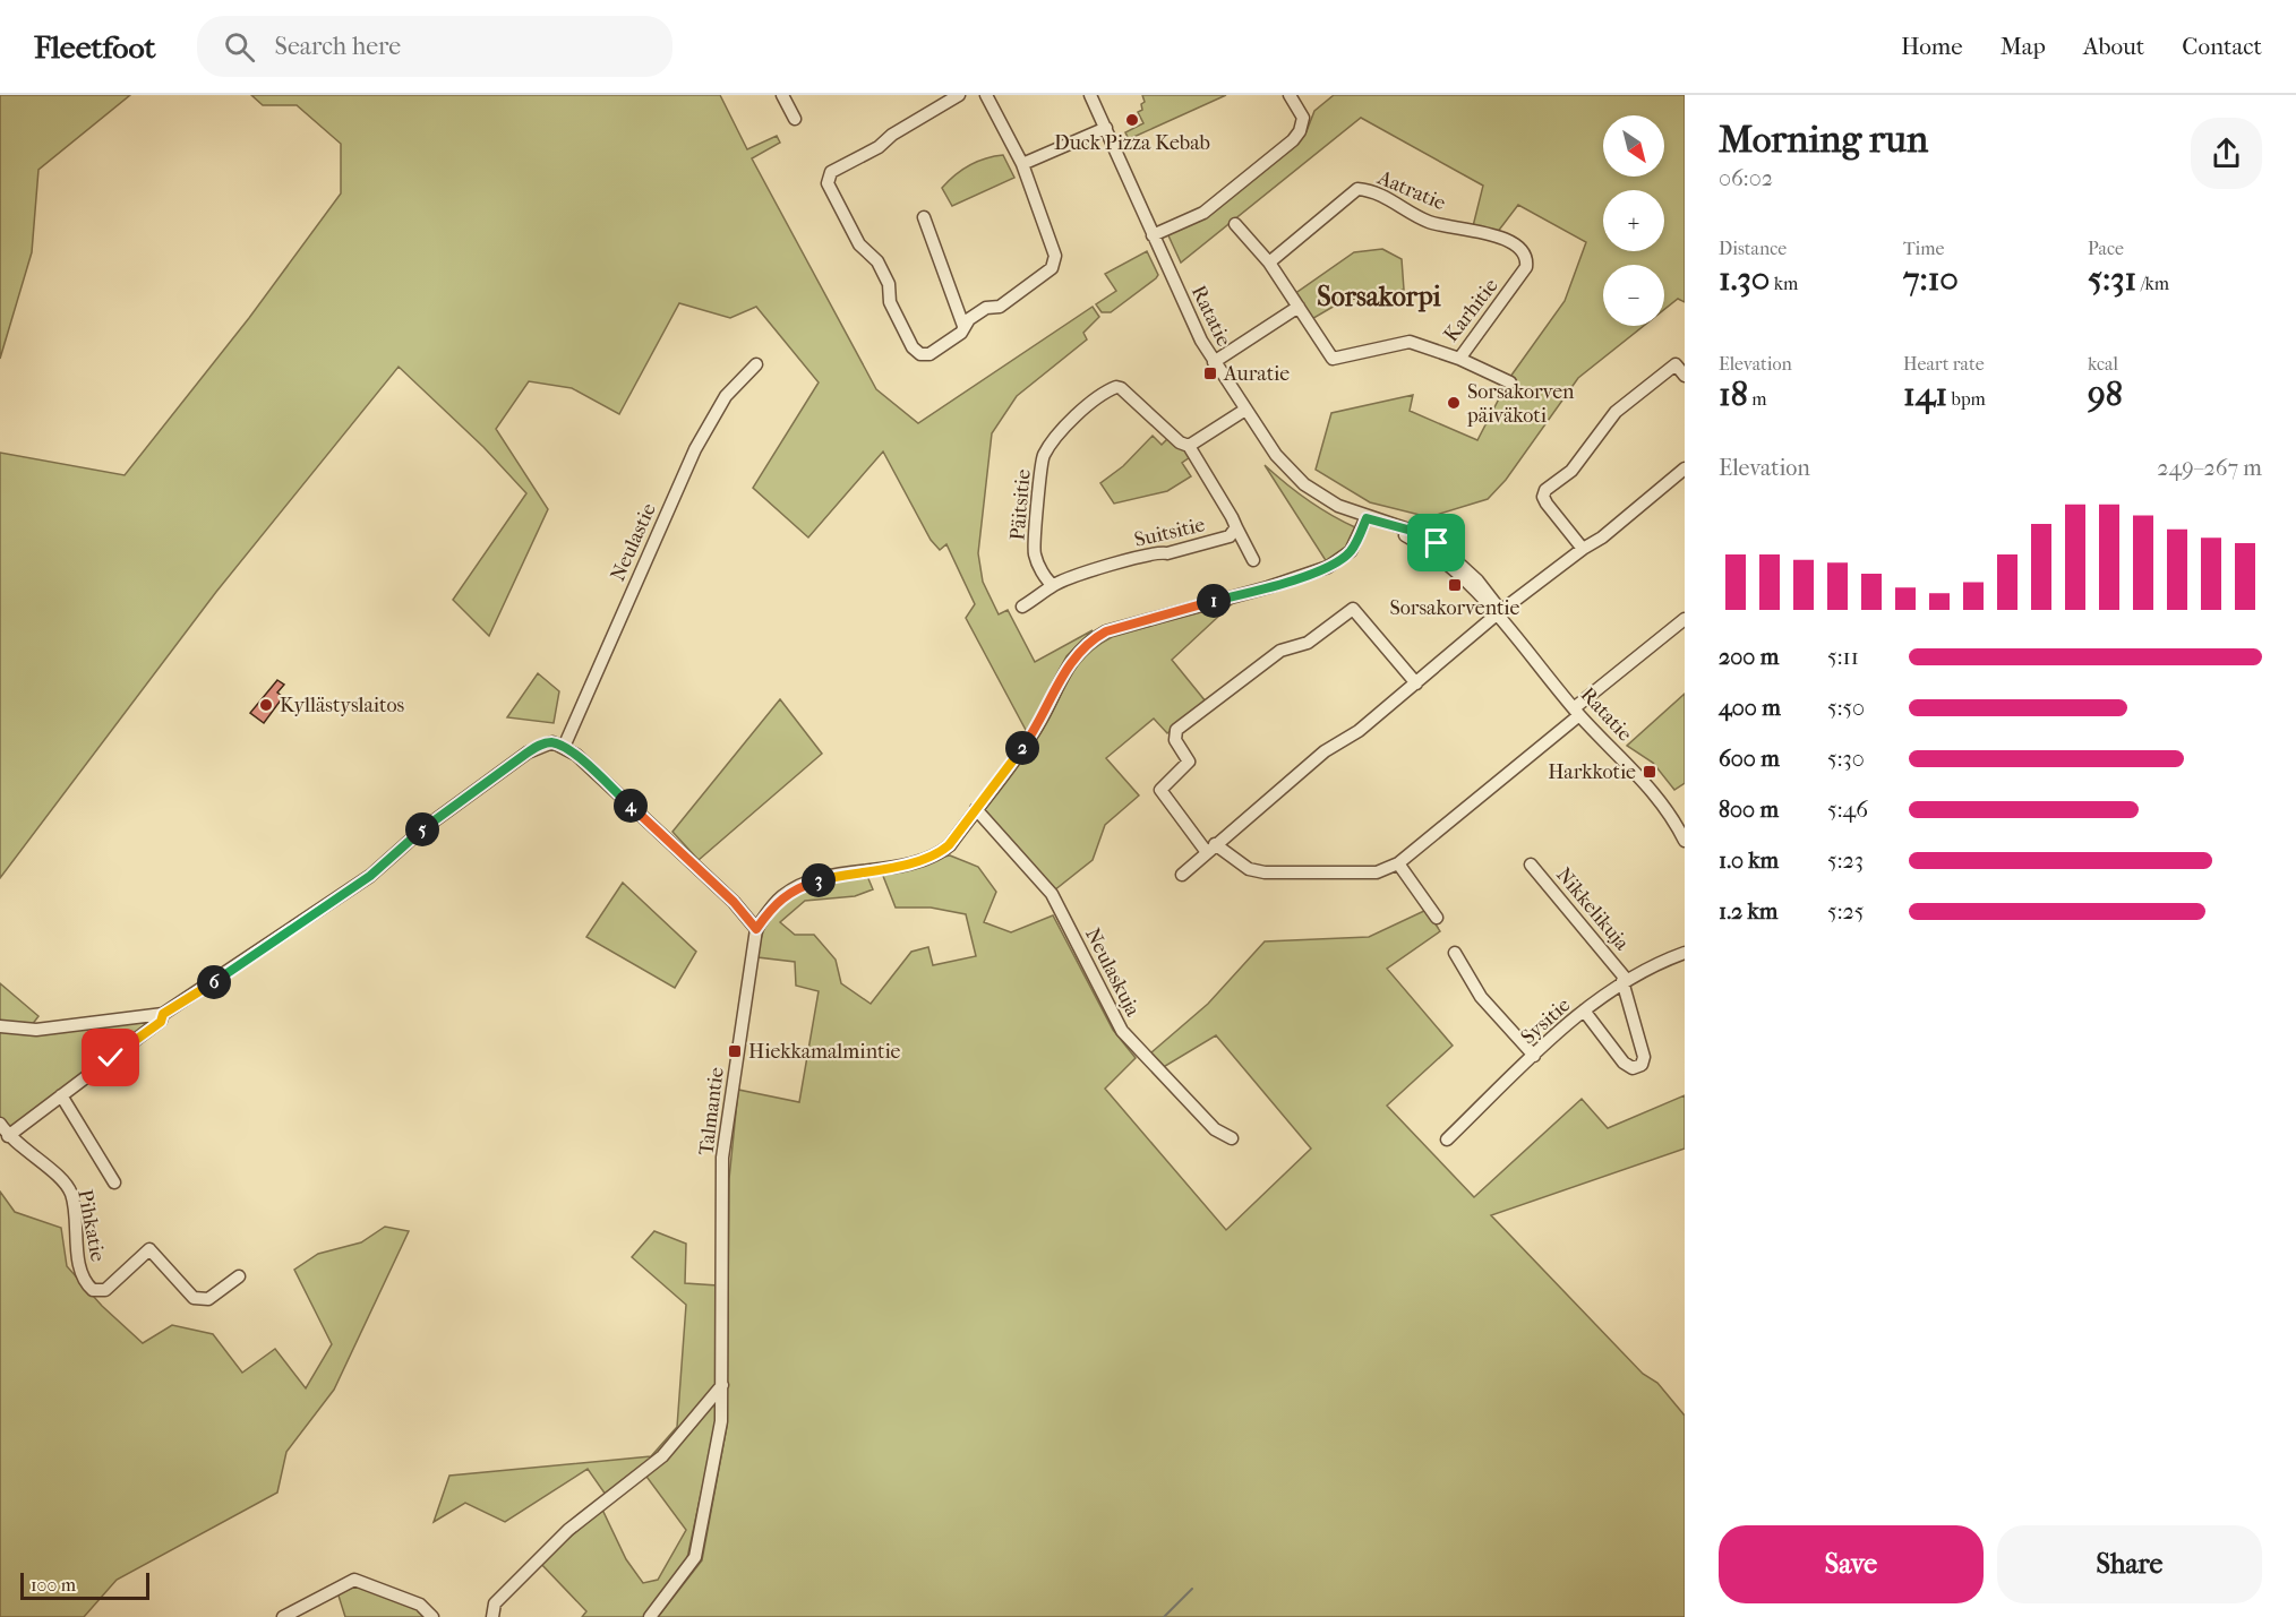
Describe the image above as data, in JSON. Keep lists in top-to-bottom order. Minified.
{"streets":{"street":["Aatratie","Karhitie","Ratatie","Päitsitie","Suitsitie","Neulastie","Nikkelikuja","Neulaskuja","Sysitie","Talmantie","Pihkatie"]},"crossings":[["Aatratie","Karhitie"],["Ratatie","Talmantie"],["Päitsitie","Suitsitie"],["Nikkelikuja","Sysitie"],["Neulaskuja","Talmantie"]],"districts":["Sorsakorpi"],"places":{"other":["Duck Pizza Kebab","Sorsakorven päiväkoti","Kyllästyslaitos"],"transit":["Auratie","Sorsakorventie","Harkkotie","Hiekkamalmintie"]},"scale_bar":"100 m","north":"bottom right","page":{"header":"Fleetfoot","search":"Search here","nav":["Home","Map","About","Contact"],"heading":["Morning run","06:02"],"map_buttons":["+","−"],"stats":[["Distance","1.30 km"],["Time","7:10"],["Pace","5:31 /km"],["Elevation","18 m"],["Heart rate","141 bpm"],["kcal","98"]],"chart":["Elevation","249–267 m"],"pins":["1","2","4","5","3","6"],"list":[{"name":"200 m","note":"5:11"},{"name":"400 m","note":"5:50"},{"name":"600 m","note":"5:30"},{"name":"800 m","note":"5:46"},{"name":"1.0 km","note":"5:23"},{"name":"1.2 km","note":"5:25"}],"buttons":["Save","Share"],"scale":"100 m"}}
